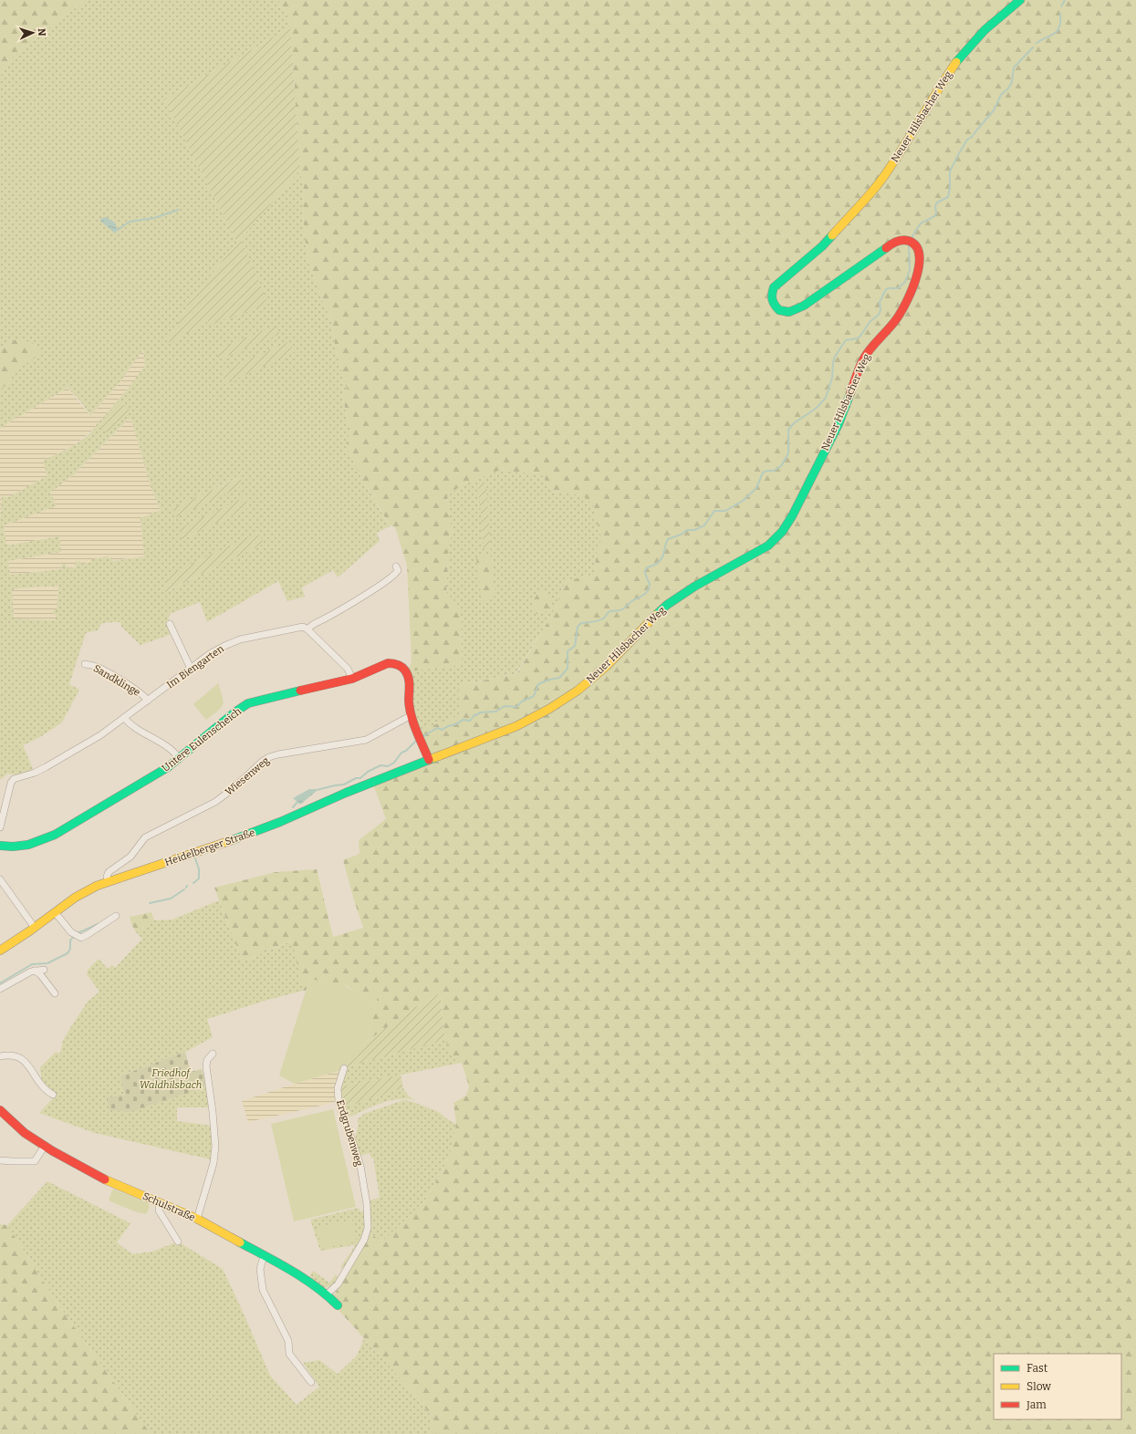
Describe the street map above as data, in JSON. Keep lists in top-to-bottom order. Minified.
{"streets":{"street":["Neuer Hilsbacher Weg","Im Biengarten","Sandklinge","Untere Eulenscheich","Wiesenweg","Heidelberger Straße","Erdgrubenweg","Schulstraße"]},"crossings":[["Neuer Hilsbacher Weg","Untere Eulenscheich"],["Neuer Hilsbacher Weg","Heidelberger Straße"],["Im Biengarten","Sandklinge"],["Untere Eulenscheich","Wiesenweg"],["Untere Eulenscheich","Heidelberger Straße"],["Wiesenweg","Heidelberger Straße"],["Erdgrubenweg","Schulstraße"]],"parks":["Friedhof Waldhilsbach"],"legend":["Fast","Slow","Jam"],"north":"right"}
